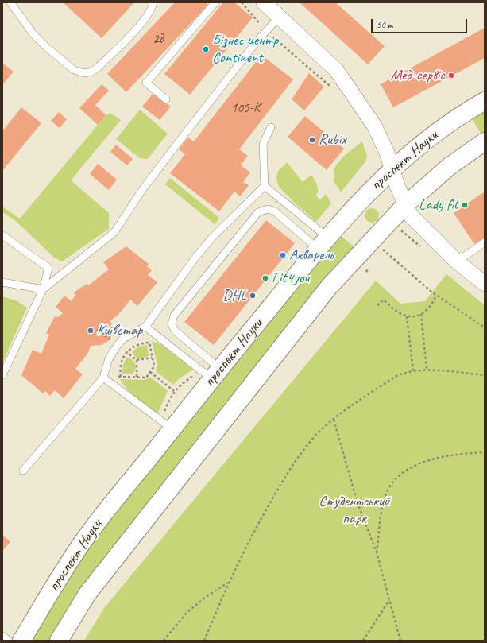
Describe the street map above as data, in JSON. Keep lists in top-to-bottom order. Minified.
{"streets":{"main road":["проспект Науки"]},"parks":["Студентський парк"],"places":["Бізнес центр Continent","Мед-сервіс","Rubix","Lady fit","Акварель","Fit4you","DHL","Київстар"],"house_numbers":["2д","105-К"],"scale_bar":"50 m"}
